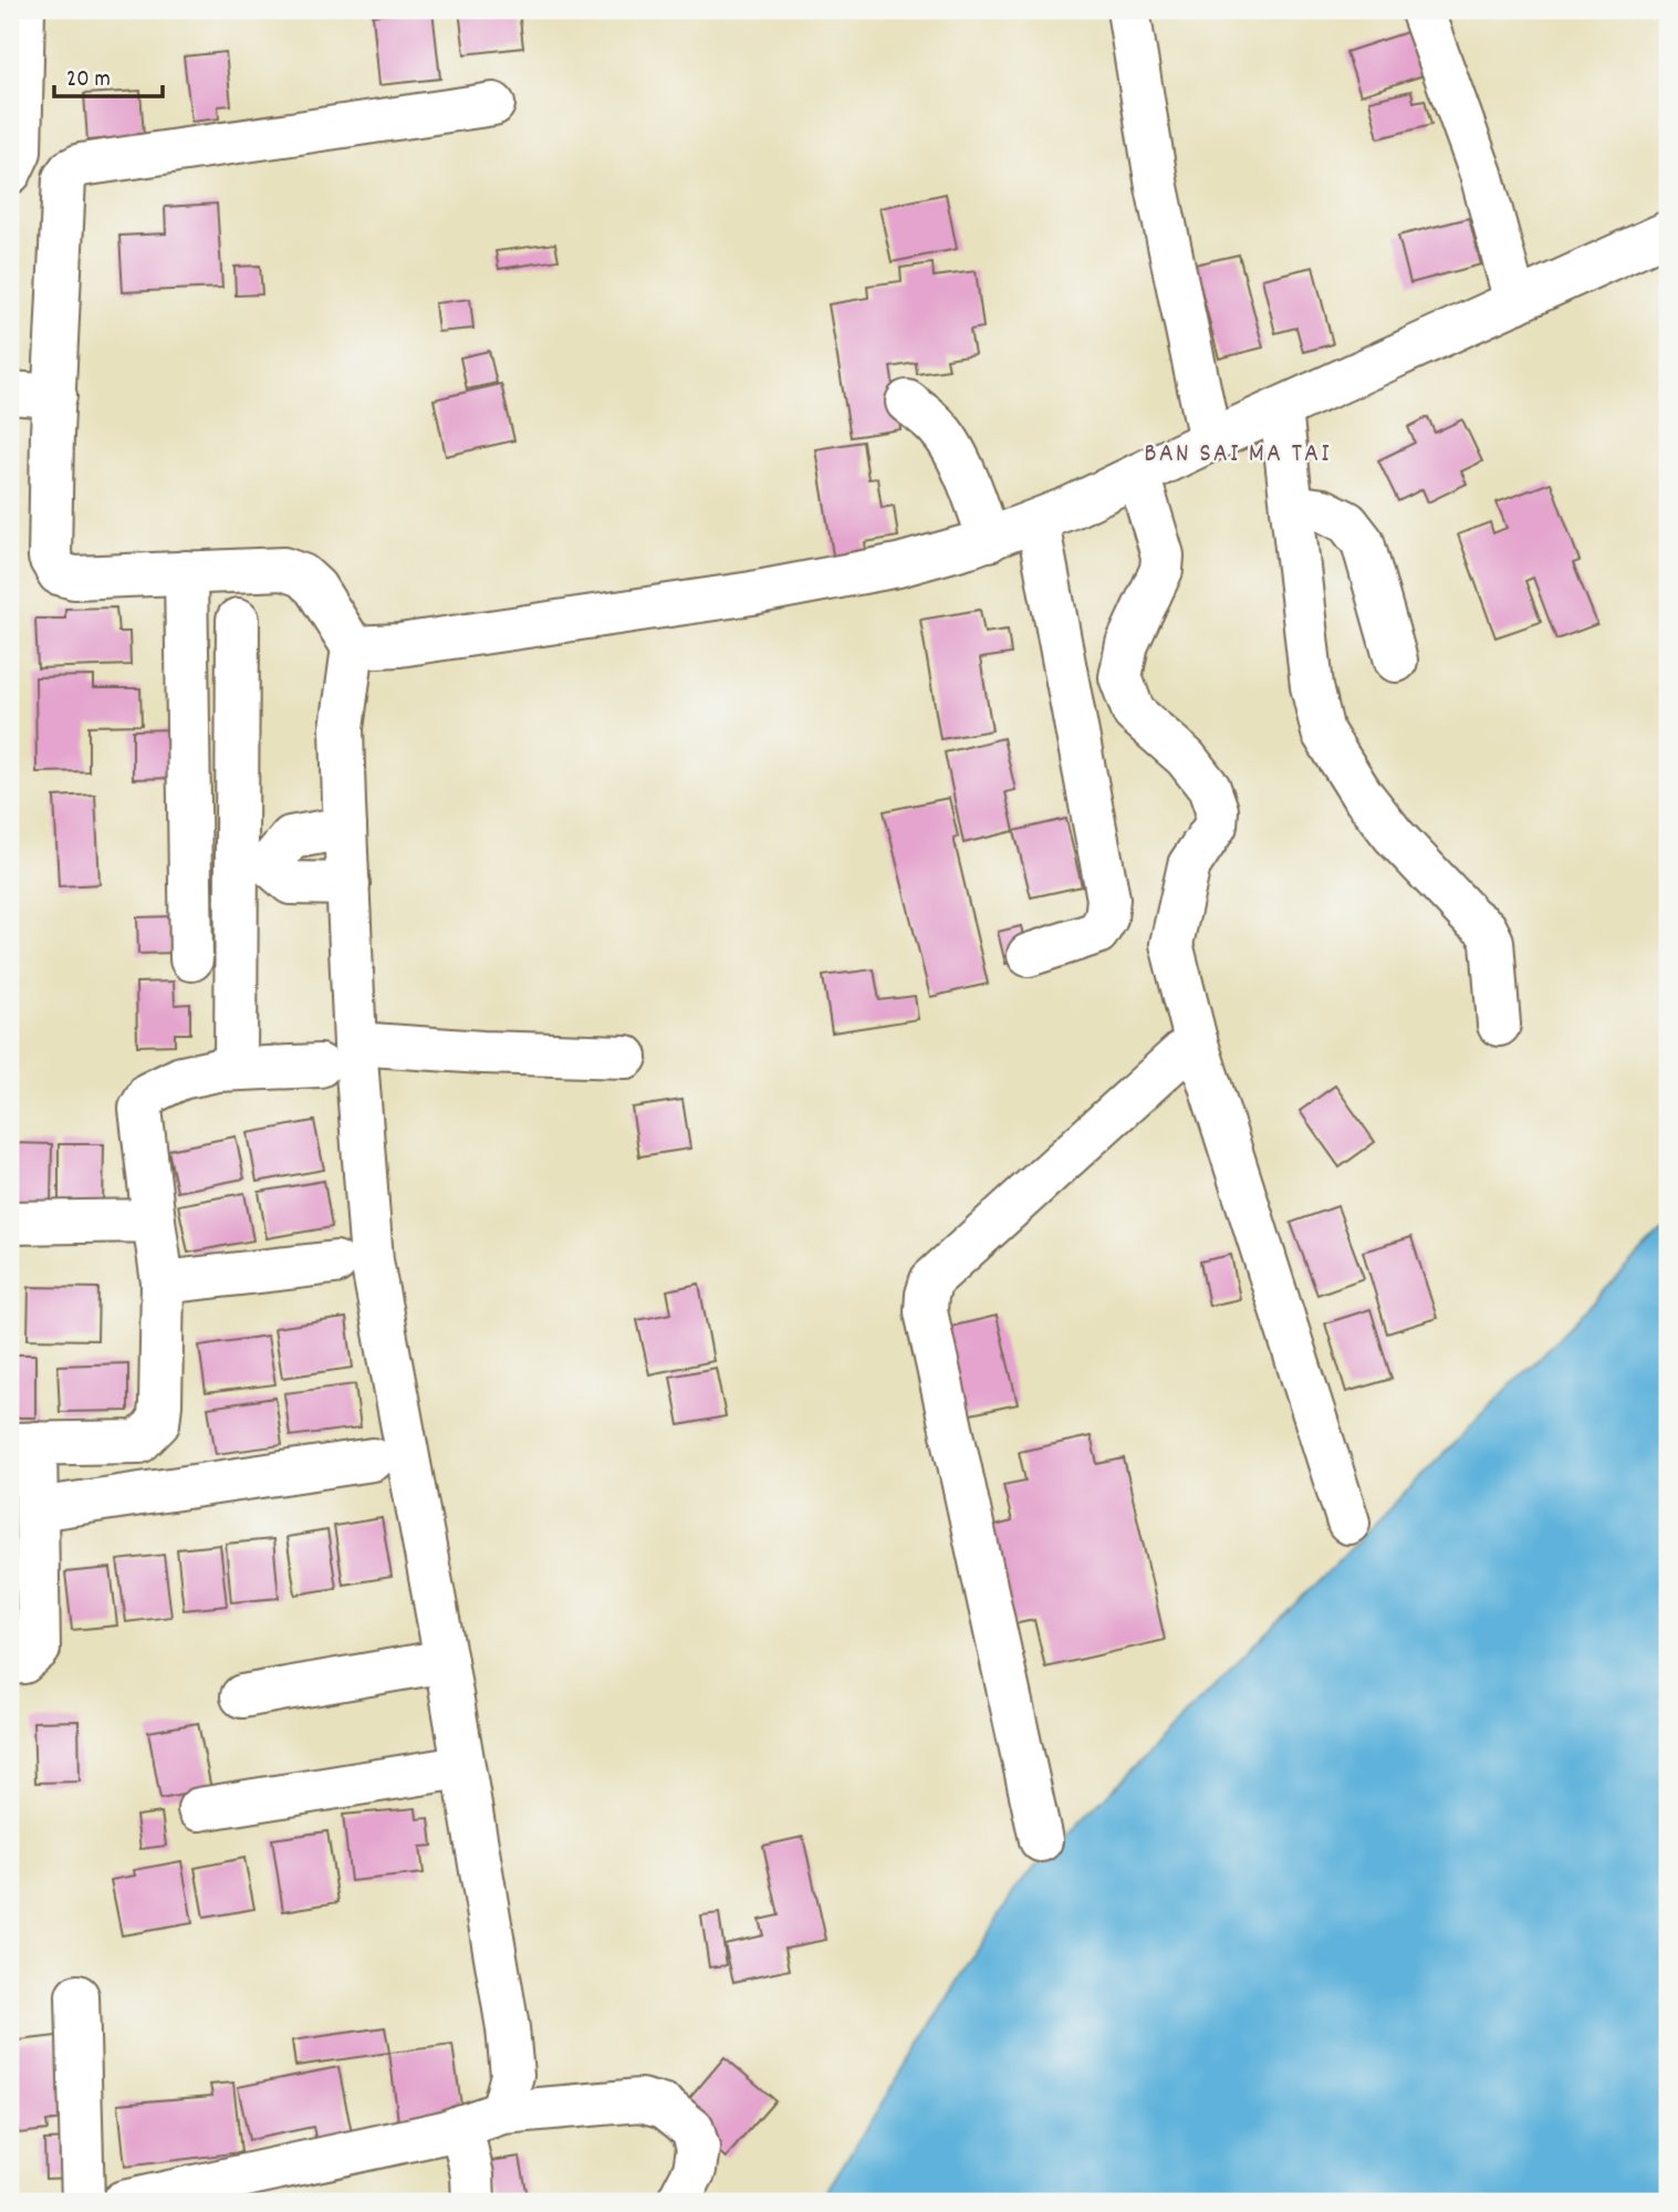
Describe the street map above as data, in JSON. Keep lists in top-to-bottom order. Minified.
{"districts":["BAN SAI MA TAI"],"scale_bar":"20 m"}
